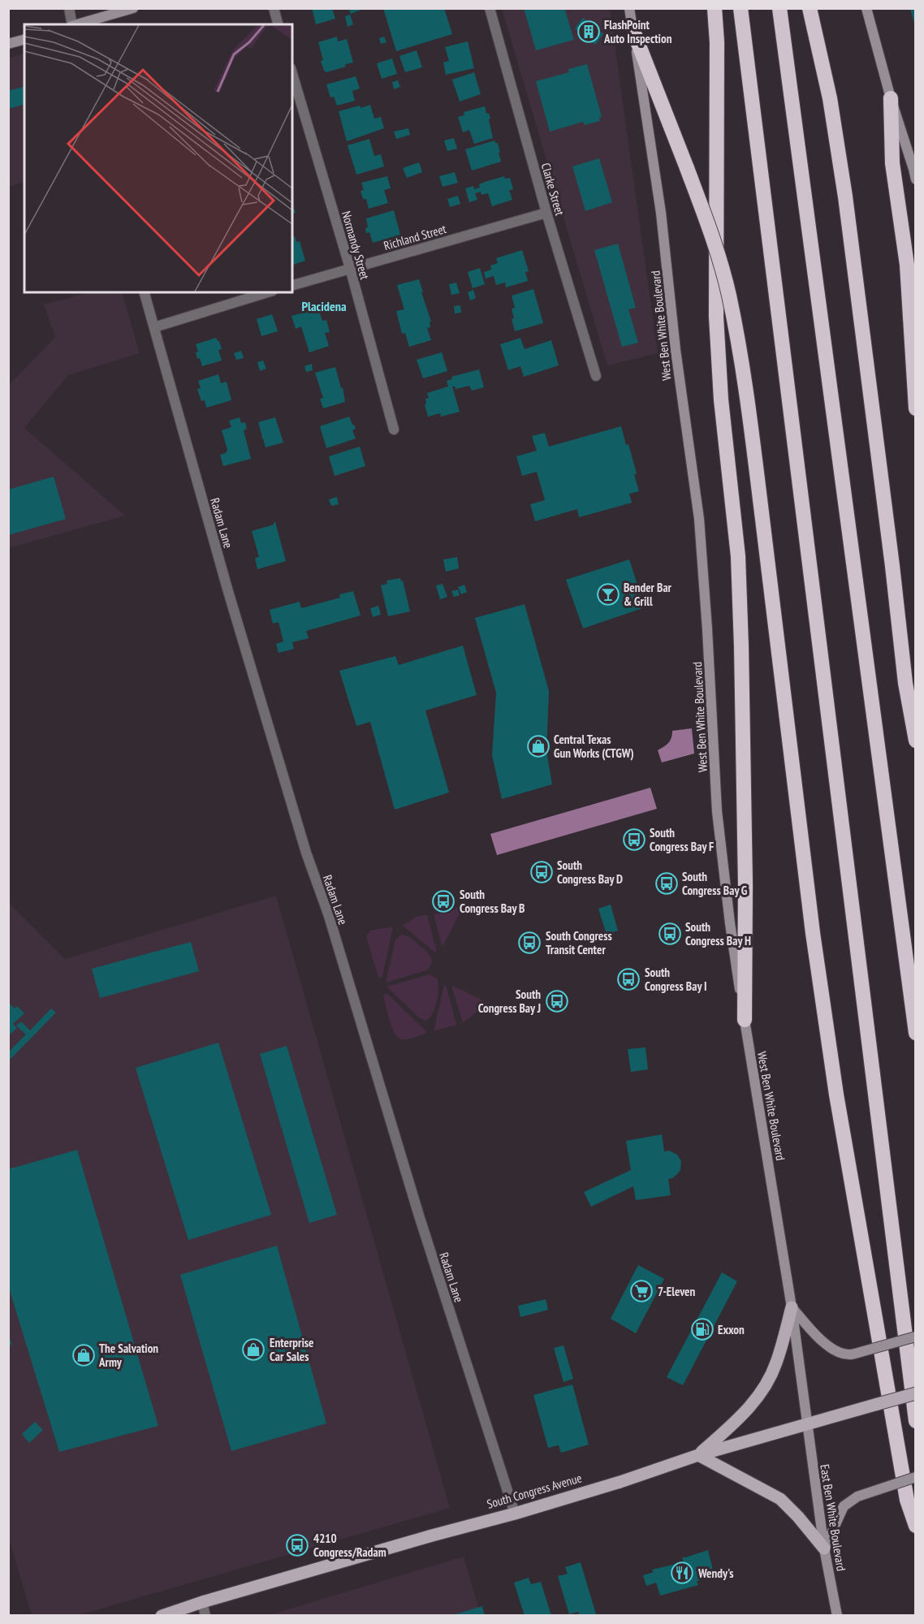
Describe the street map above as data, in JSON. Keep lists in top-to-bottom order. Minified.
{"streets":{"main road":["West Ben White Boulevard","South Congress Avenue","East Ben White Boulevard"],"street":["Clarke Street","Richland Street","Normandy Street","Radam Lane"]},"crossings":[["Clarke Street","Richland Street"],["Richland Street","Normandy Street"],["West Ben White Boulevard","South Congress Avenue"],["West Ben White Boulevard","East Ben White Boulevard"],["Radam Lane","South Congress Avenue"],["South Congress Avenue","East Ben White Boulevard"]],"districts":["Placidena"],"places":{"building":["FlashPoint Auto Inspection"],"bar":["Bender Bar & Grill"],"shop":["Central Texas Gun Works (CTGW)","Enterprise Car Sales","The Salvation Army"],"bus stop":["South Congress Bay F","South Congress Bay D","South Congress Bay G","South Congress Bay B","South Congress Bay H","South Congress Transit Center","South Congress Bay I","South Congress Bay J","4210 Congress/Radam"],"supermarket":["7-Eleven"],"fuel station":["Exxon"],"restaurant":["Wendy's"]}}
